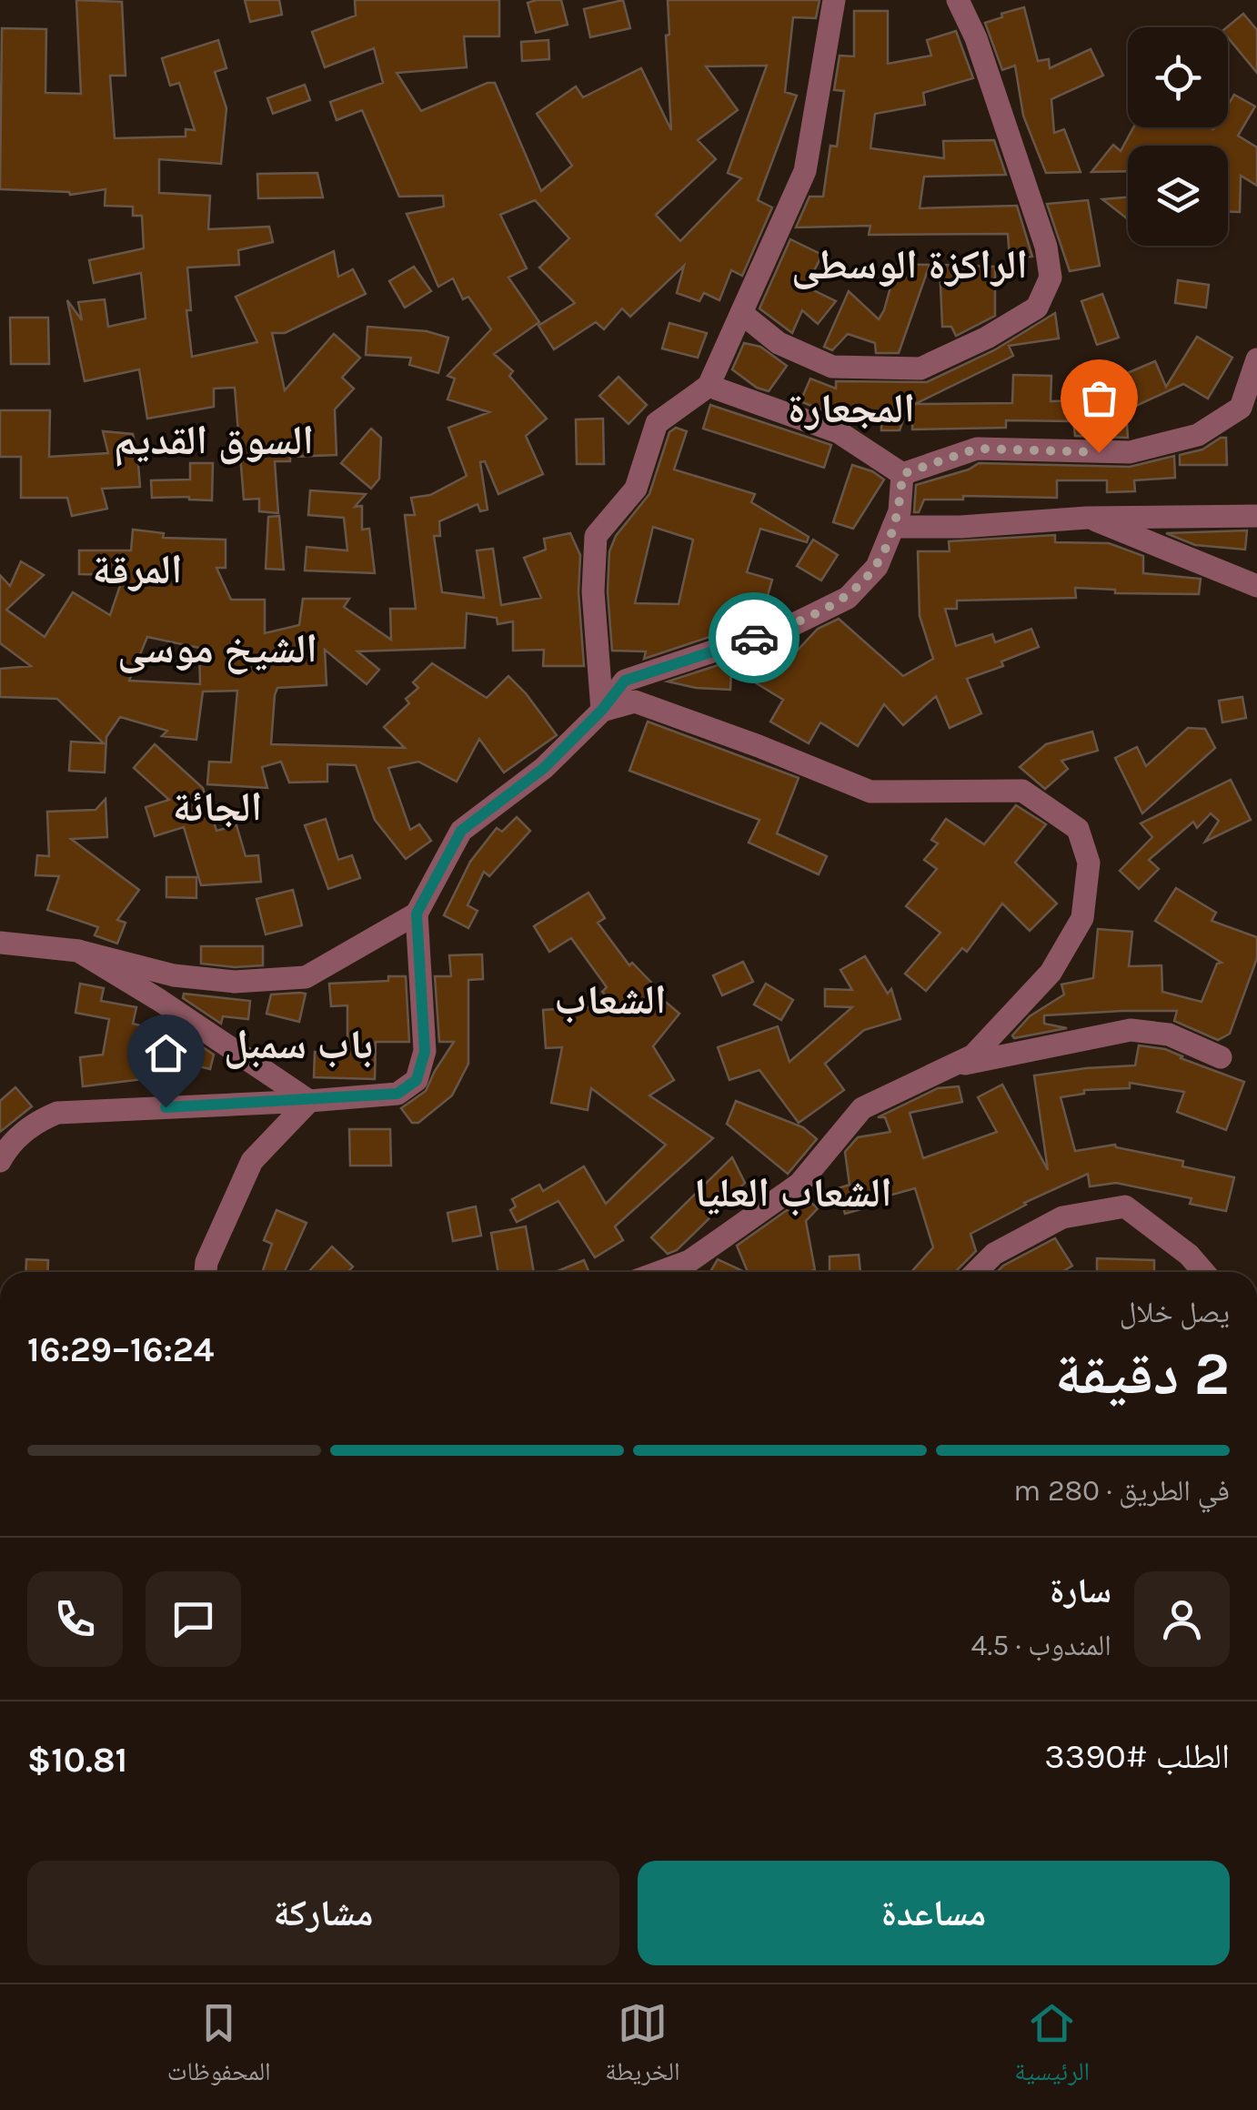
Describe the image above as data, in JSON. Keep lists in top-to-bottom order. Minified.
{"districts":["الراكزة الوسطى","المجعارة","السوق القديم","المرقة","الشيخ موسى","الجائة","الشعاب","باب سمبل","الشعاب العليا"],"page":{"heading":["2 دقيقة","يصل خلال","16:24–16:29"],"panel":["سارة","المندوب · 4.5","الطلب #3390","$10.81"],"bar":"في الطريق · 280 m","buttons":["مساعدة","مشاركة"],"tabs":["الرئيسية","الخريطة","المحفوظات"]}}
